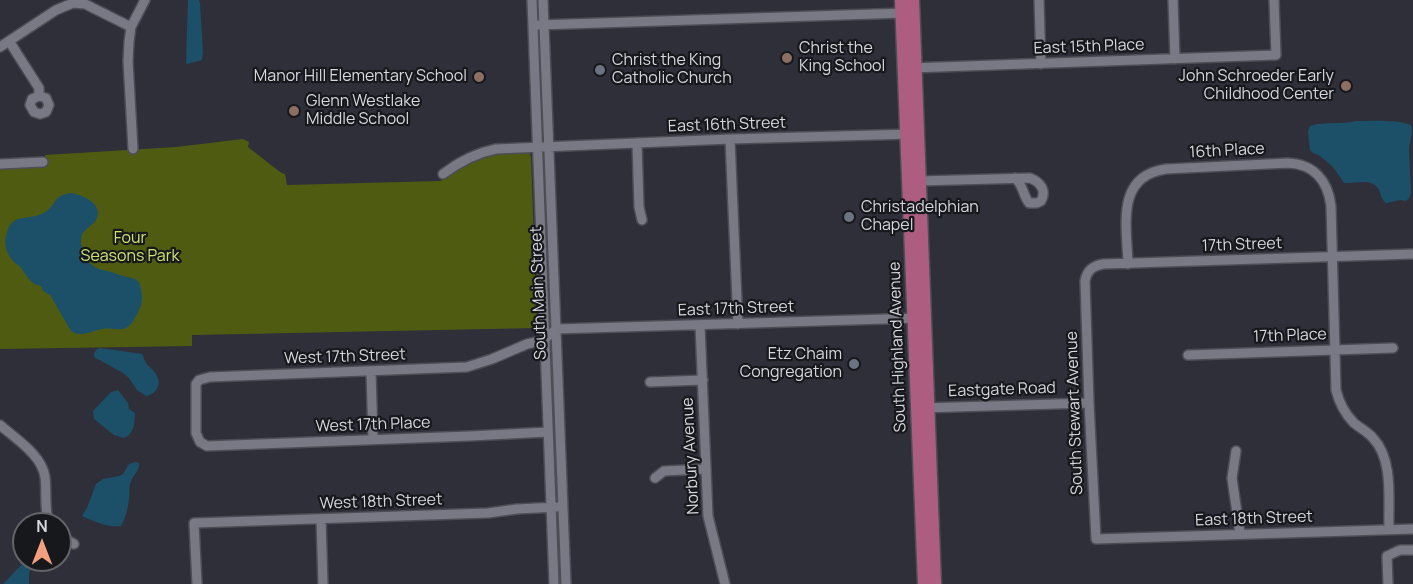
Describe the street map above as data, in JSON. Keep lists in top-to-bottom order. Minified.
{"streets":{"main road":["South Highland Avenue"],"street":["East 15th Place","East 16th Street","16th Place","17th Street","South Main Street","East 17th Street","17th Place","West 17th Street","Eastgate Road","South Stewart Avenue","West 17th Place","Norbury Avenue","West 18th Street","East 18th Street"]},"crossings":[["East 15th Place","South Highland Avenue"],["East 16th Street","South Main Street"],["East 16th Street","South Highland Avenue"],["16th Place","17th Street"],["16th Place","17th Place"],["16th Place","East 18th Street"],["17th Street","South Stewart Avenue"],["South Main Street","East 17th Street"],["South Main Street","West 17th Street"],["South Main Street","West 17th Place"],["South Main Street","West 18th Street"],["East 17th Street","South Highland Avenue"],["East 17th Street","West 17th Street"],["East 17th Street","Norbury Avenue"],["South Highland Avenue","Eastgate Road"],["West 17th Street","West 17th Place"],["Eastgate Road","South Stewart Avenue"],["South Stewart Avenue","East 18th Street"]],"parks":["Four Seasons Park"],"places":["Christ the King School","Christ the King Catholic Church","Manor Hill Elementary School","John Schroeder Early Childhood Center","Glenn Westlake Middle School","Christadelphian Chapel","Etz Chaim Congregation"],"north":"top"}
